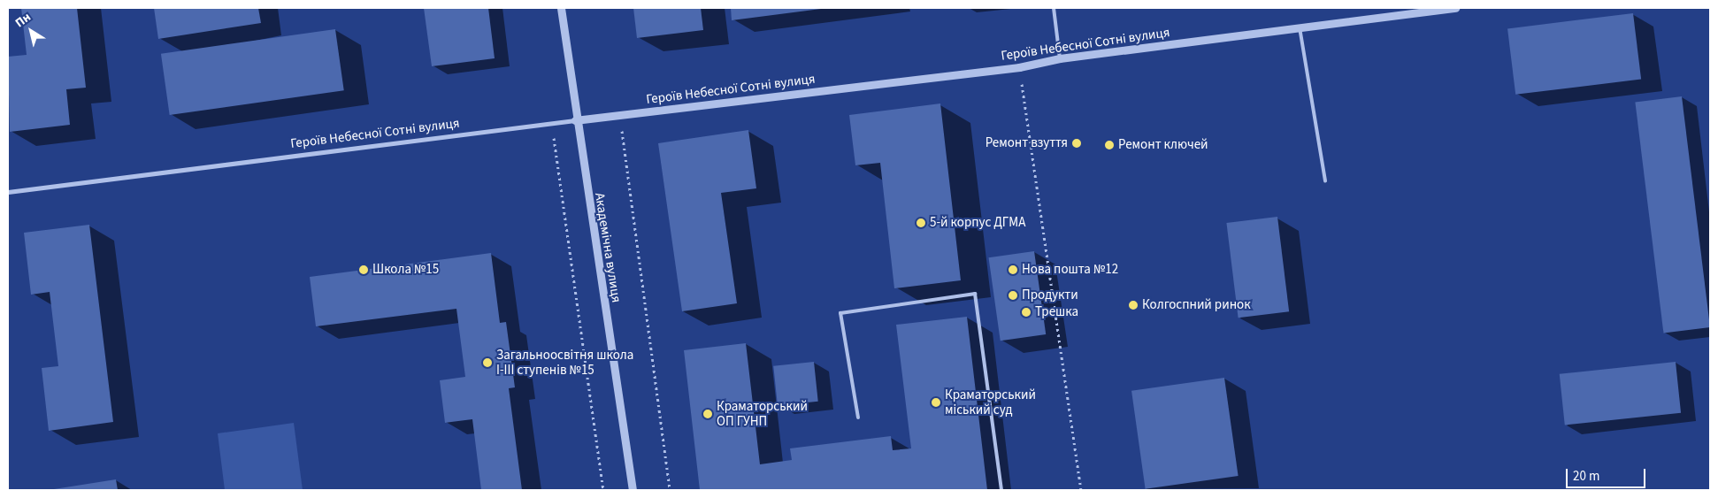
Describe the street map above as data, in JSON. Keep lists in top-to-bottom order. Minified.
{"streets":{"street":["Героїв Небесної Сотні вулиця","Академічна вулиця"]},"crossings":[["Героїв Небесної Сотні вулиця","Академічна вулиця"]],"places":["Ремонт взуття","Ремонт ключей","5-й корпус ДГМА","Школа №15","Нова пошта №12","Продукти","Колгоспний ринок","Трешка","Загальноосвітня школа І-ІІІ ступенів №15","Краматорський міський суд","Краматорський ОП ГУНП"],"scale_bar":"20 m","north":"top left"}
